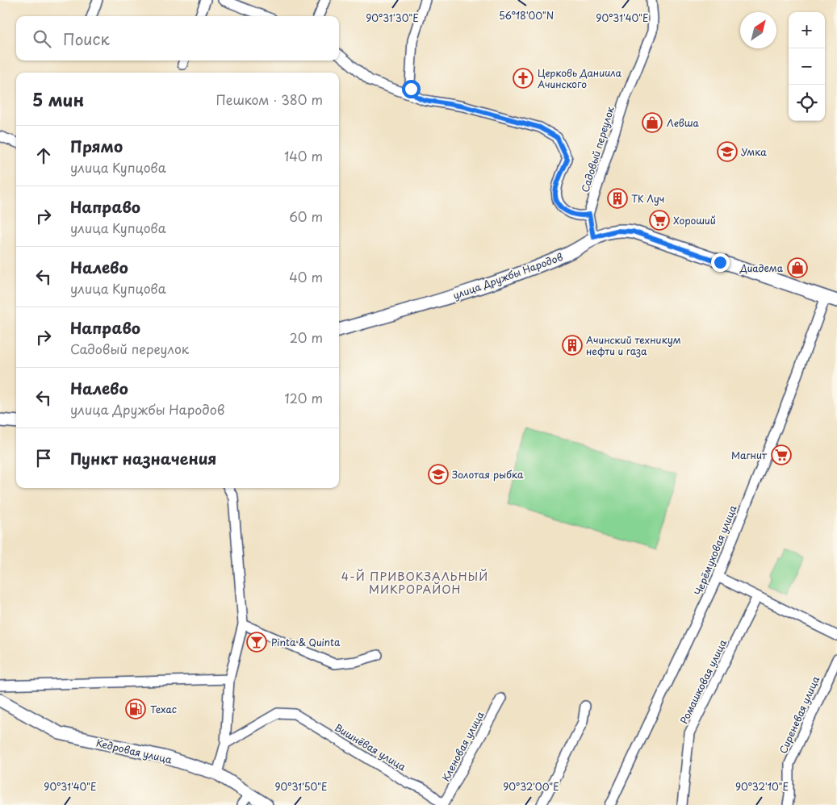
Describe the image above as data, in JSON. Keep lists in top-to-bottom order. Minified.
{"streets":{"street":["Садовый переулок","улица Дружбы Народов","Черёмуховая улица","Ромашковая улица","Сиреневая улица","Кленовая улица","Вишнёвая улица","Кедровая улица"]},"crossings":[["Садовый переулок","улица Дружбы Народов"],["улица Дружбы Народов","Черёмуховая улица"],["Кленовая улица","Вишнёвая улица"]],"districts":["4-Й ПРИВОКЗАЛЬНЫЙ МИКРОРАЙОН"],"places":{"church":["Церковь Даниила Ачинского"],"shop":["Левша","Диадема"],"school or university":["Умка","Золотая рыбка"],"building":["ТК Луч","Ачинский техникум нефти и газа"],"supermarket":["Хороший","Магнит"],"bar":["Pinta & Quinta"],"fuel station":["Техас"]},"north":"top right","page":{"map_buttons":["+","−"],"search":"Поиск","heading":["5 мин","Пешком · 380 m"],"list":[["Прямо","улица Купцова","140 m"],["Направо","улица Купцова","60 m"],["Налево","улица Купцова","40 m"],["Направо","Садовый переулок","20 m"],["Налево","улица Дружбы Народов","120 m"],"Пункт назначения"]},"coordinates":["56°18'00\"N","90°31'30\"E","90°31'40\"E","90°31'50\"E","90°32'00\"E","90°32'10\"E"]}
